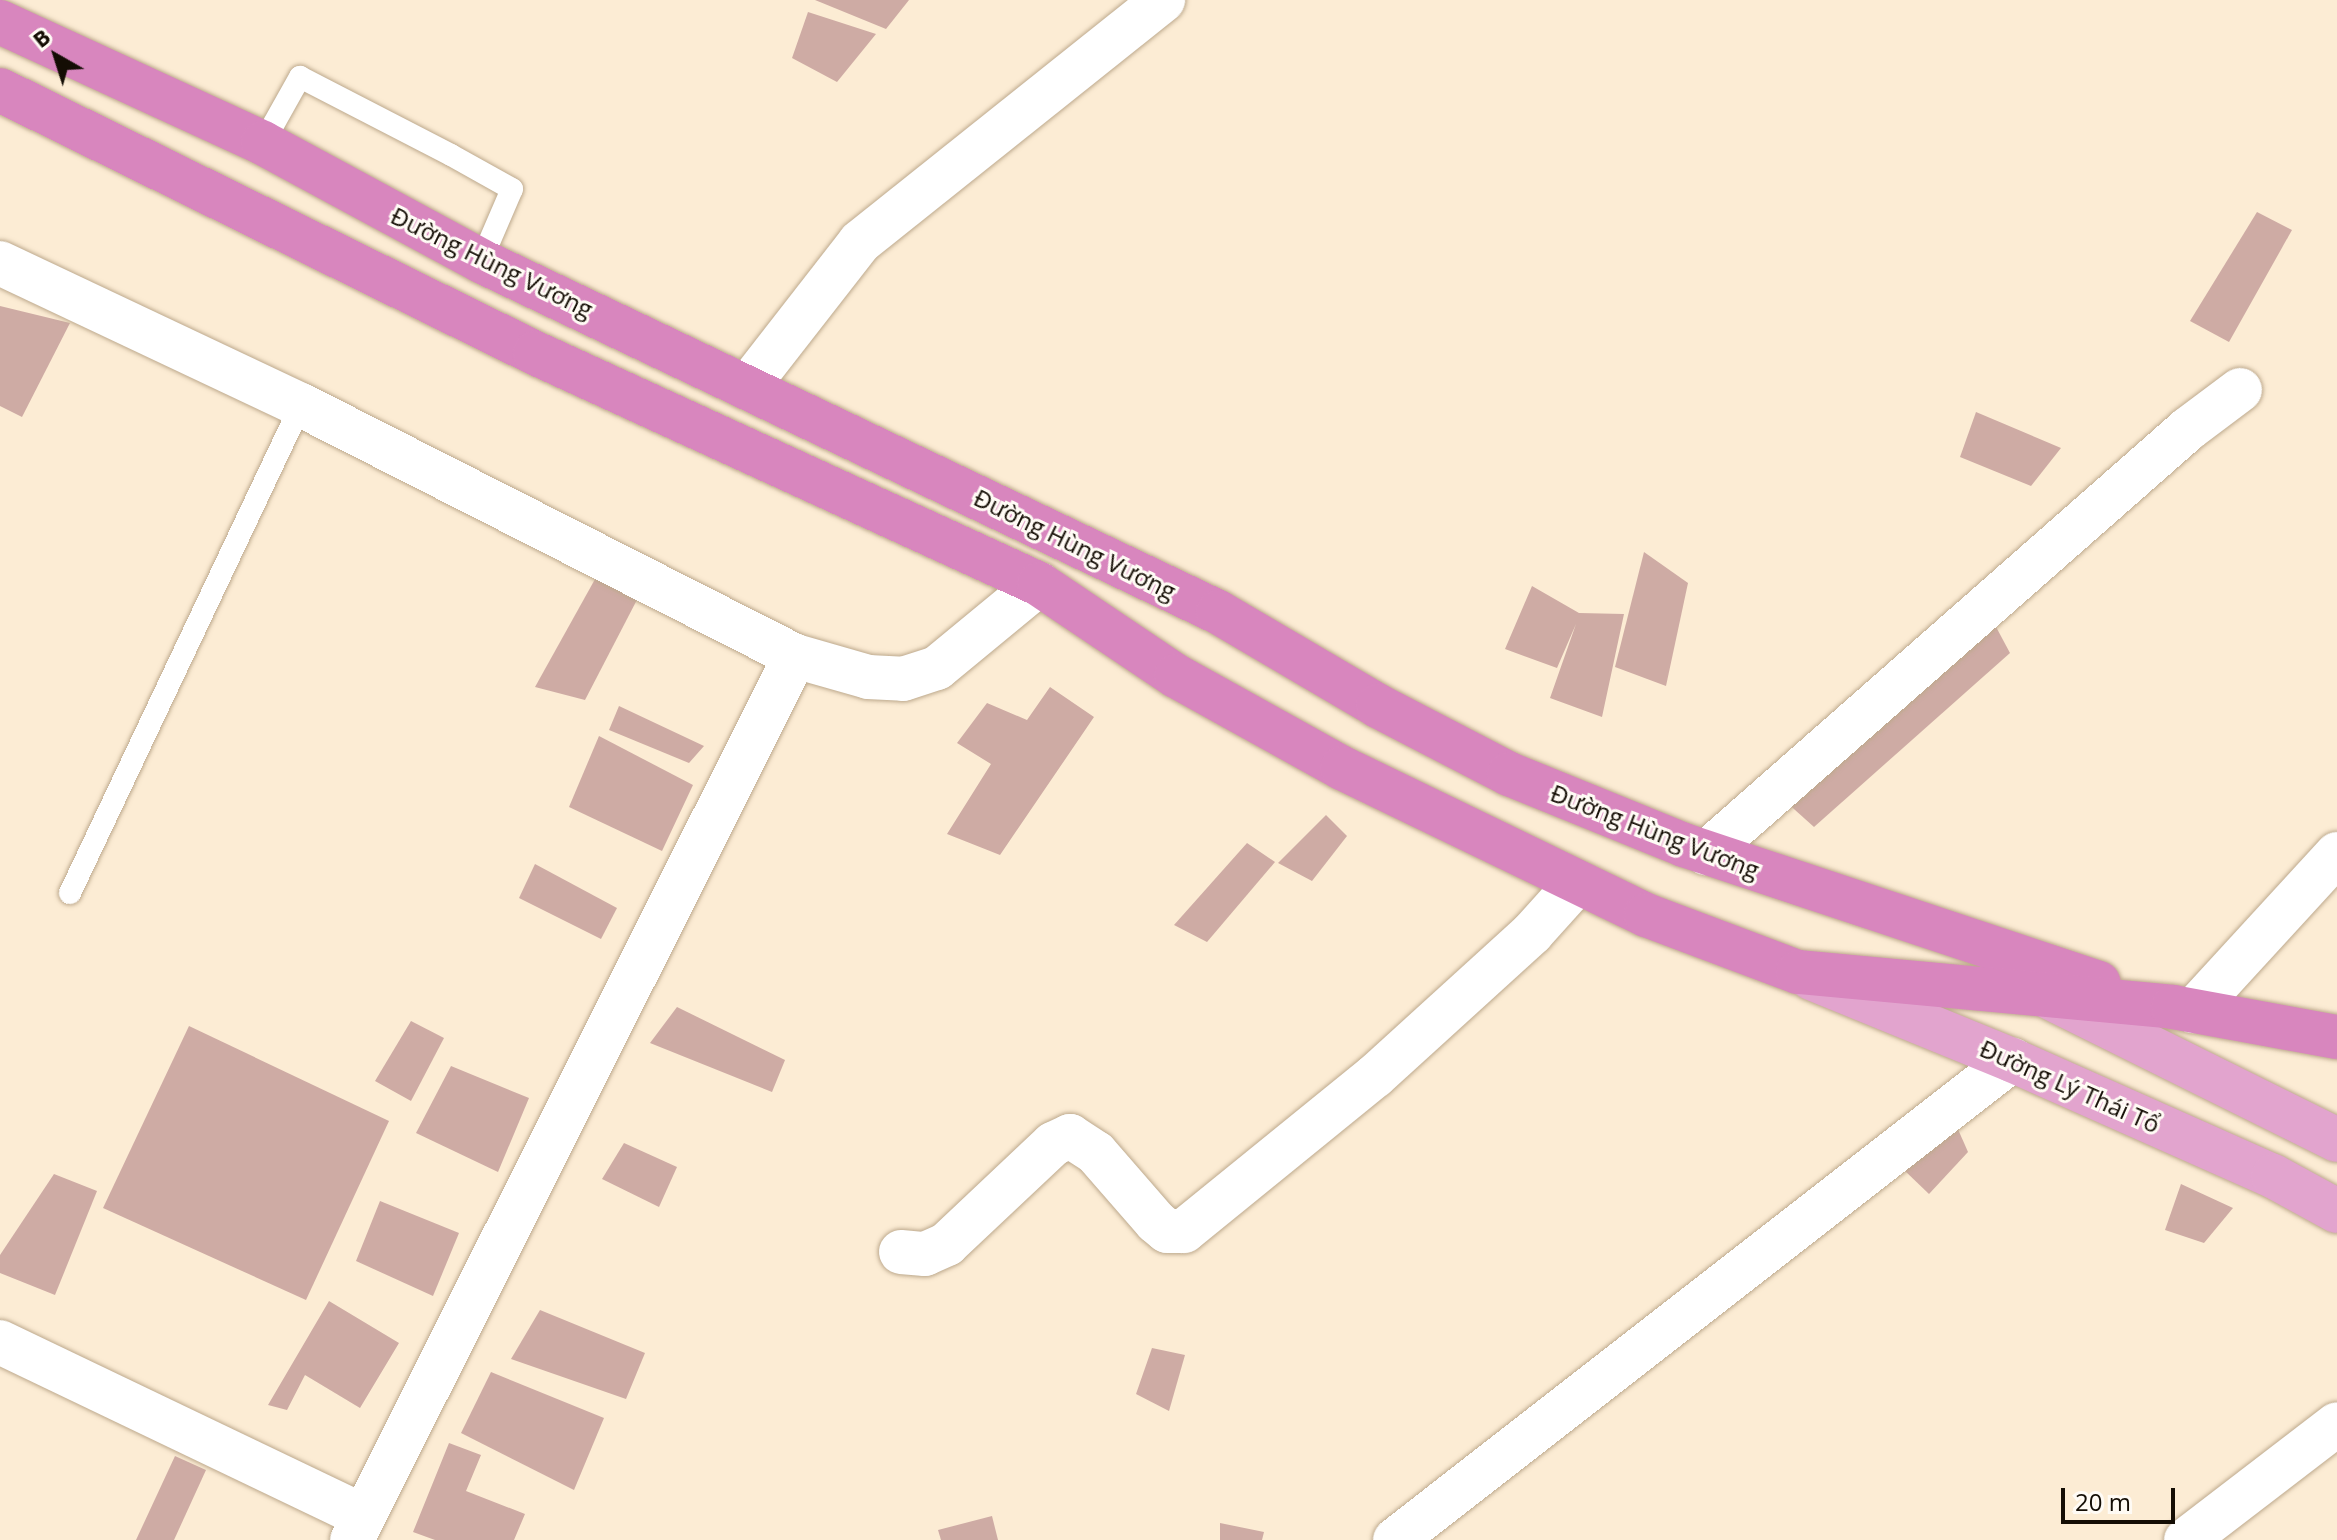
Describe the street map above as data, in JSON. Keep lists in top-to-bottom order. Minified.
{"streets":{"highway":["Đường Hùng Vương"],"main road":["Đường Lý Thái Tổ"]},"crossings":[["Đường Hùng Vương","Đường Lý Thái Tổ"]],"scale_bar":"20 m","north":"top left"}
